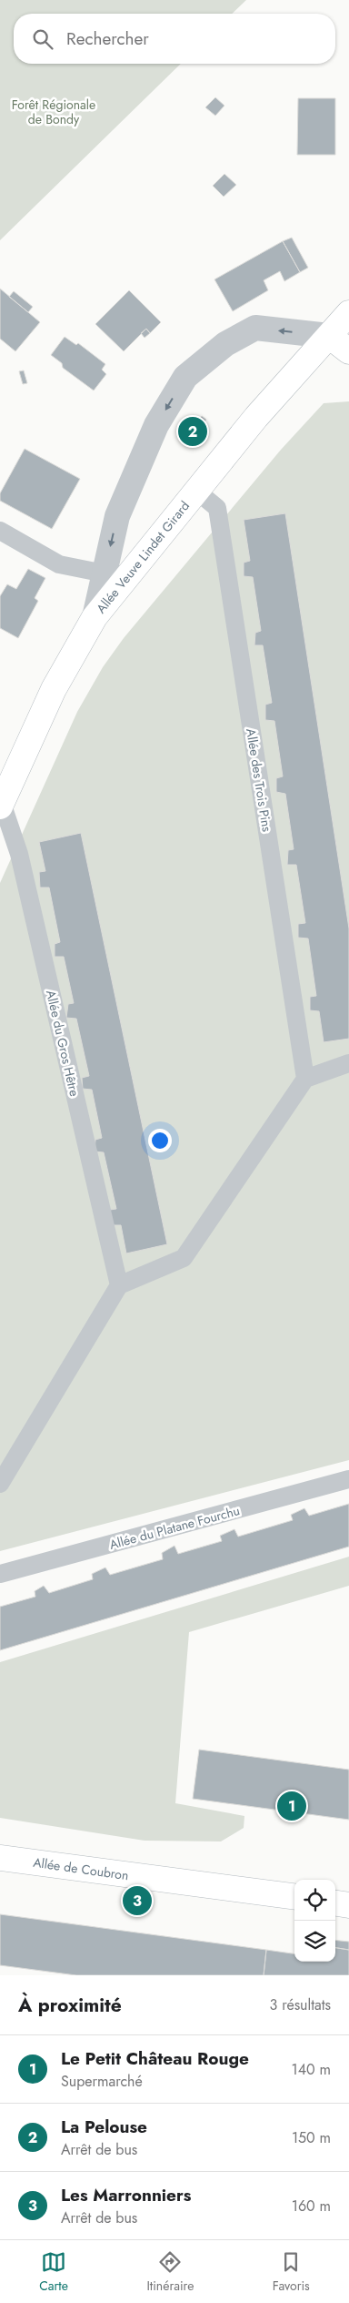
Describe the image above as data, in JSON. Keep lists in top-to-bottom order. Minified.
{"streets":{"street":["Allée Veuve Lindet Girard","Allée de Coubron"],"lane":["Allée des Trois Pins","Allée du Gros Hêtre","Allée du Platane Fourchu"]},"crossings":[["Allée Veuve Lindet Girard","Allée des Trois Pins"],["Allée Veuve Lindet Girard","Allée du Gros Hêtre"]],"parks":["Forêt Régionale de Bondy"],"page":{"search":"Rechercher","pins":["2","1","3"],"heading":["À proximité","3 résultats"],"list":[{"mark":"1","name":"Le Petit Château Rouge","note":"Supermarché","value":"140 m"},{"mark":"2","name":"La Pelouse","note":"Arrêt de bus","value":"150 m"},{"mark":"3","name":"Les Marronniers","note":"Arrêt de bus","value":"160 m"}],"nav":["Carte","Itinéraire","Favoris"]}}
